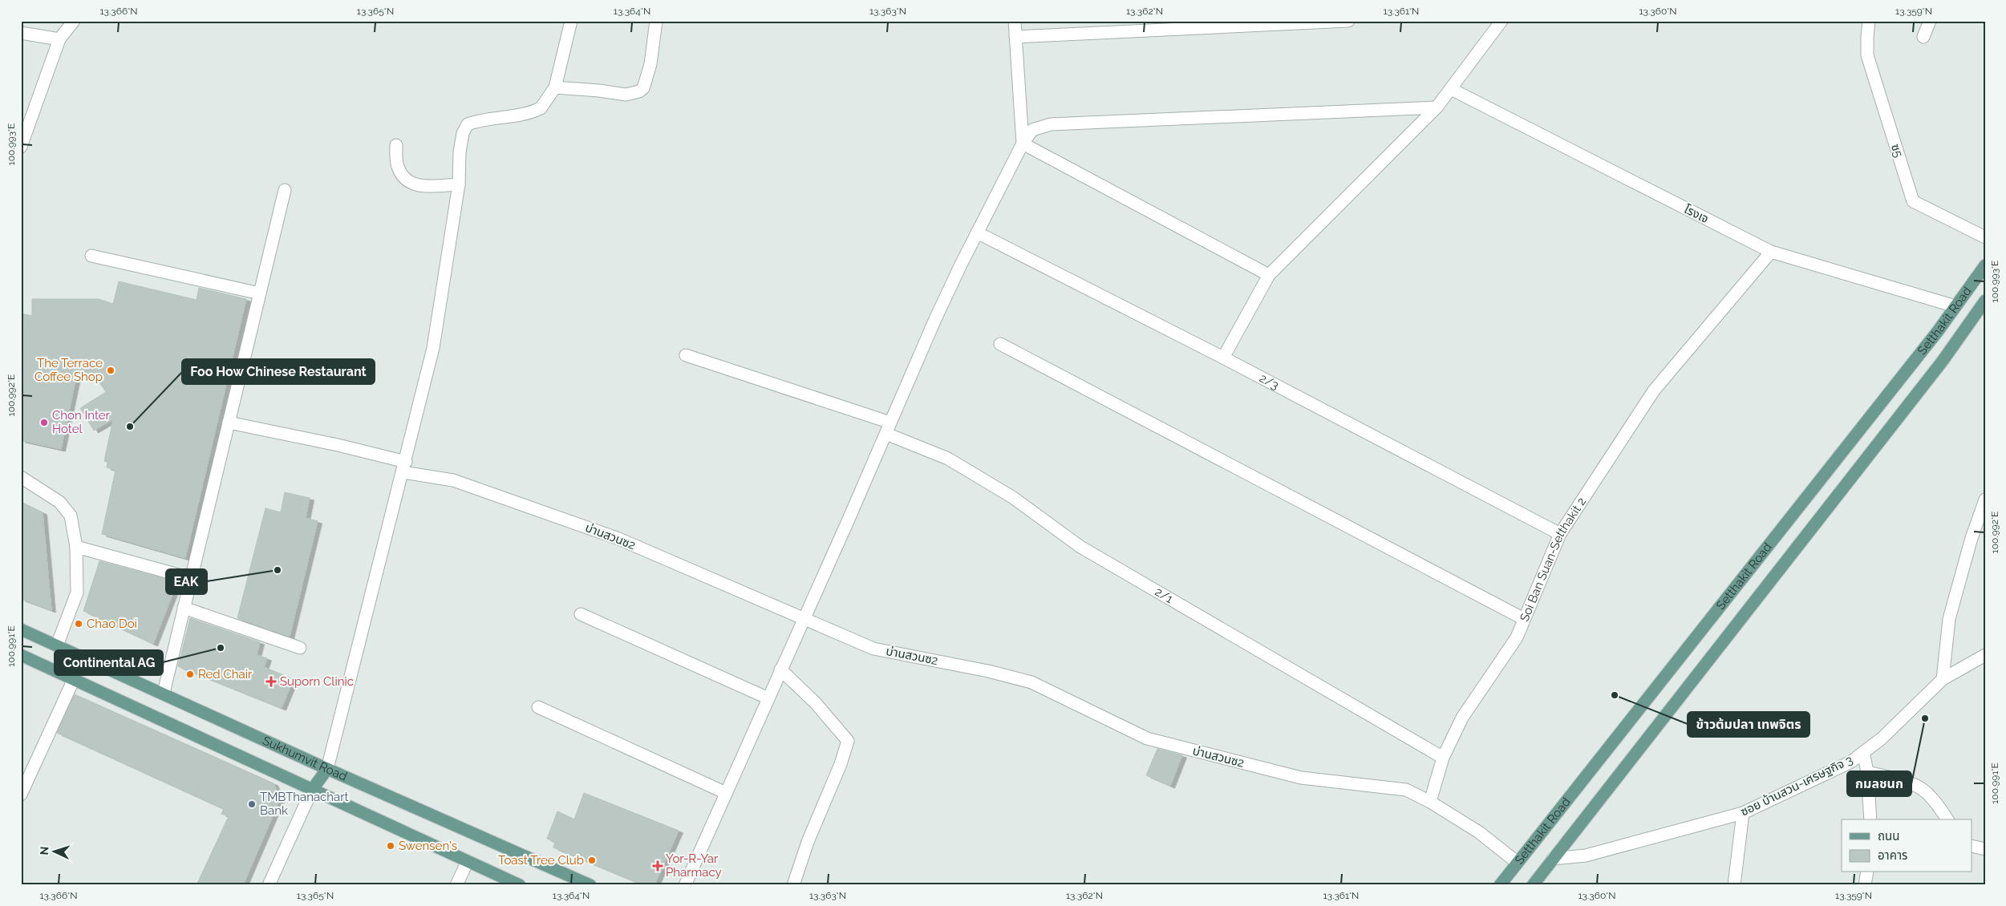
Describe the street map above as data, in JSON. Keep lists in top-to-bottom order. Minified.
{"streets":{"main road":["Setthakit Road","Sukhumvit Road"],"street":["ซ5","โรงเจ","2/3","บ่านสวนซ2","Soi Ban Suan-Setthakit 2","2/1","ซอย บ้านสวน-เศรษฐกิจ 3"]},"crossings":[["โรงเจ","Setthakit Road"],["โรงเจ","Soi Ban Suan-Setthakit 2"],["Setthakit Road","ซอย บ้านสวน-เศรษฐกิจ 3"],["2/3","Soi Ban Suan-Setthakit 2"],["บ่านสวนซ2","Soi Ban Suan-Setthakit 2"],["Soi Ban Suan-Setthakit 2","2/1"]],"places":{"other":["The Terrace Coffee Shop","Chon Inter Hotel","Foo How Chinese Restaurant","EAK","Chao Doi","Continental AG","Red Chair","ข้าวต้มปลา เทพจิตร","กมลชนก","TMBThanachart Bank","Swensen's","Toast Tree Club"],"health":["Suporn Clinic","Yor-R-Yar Pharmacy"]},"legend":["ถนน","อาคาร"],"north":"left","coordinates":["13.366°N","13.365°N","13.364°N","13.363°N","13.362°N","13.361°N","13.360°N","13.359°N","100.993°E","100.992°E","100.991°E"]}
